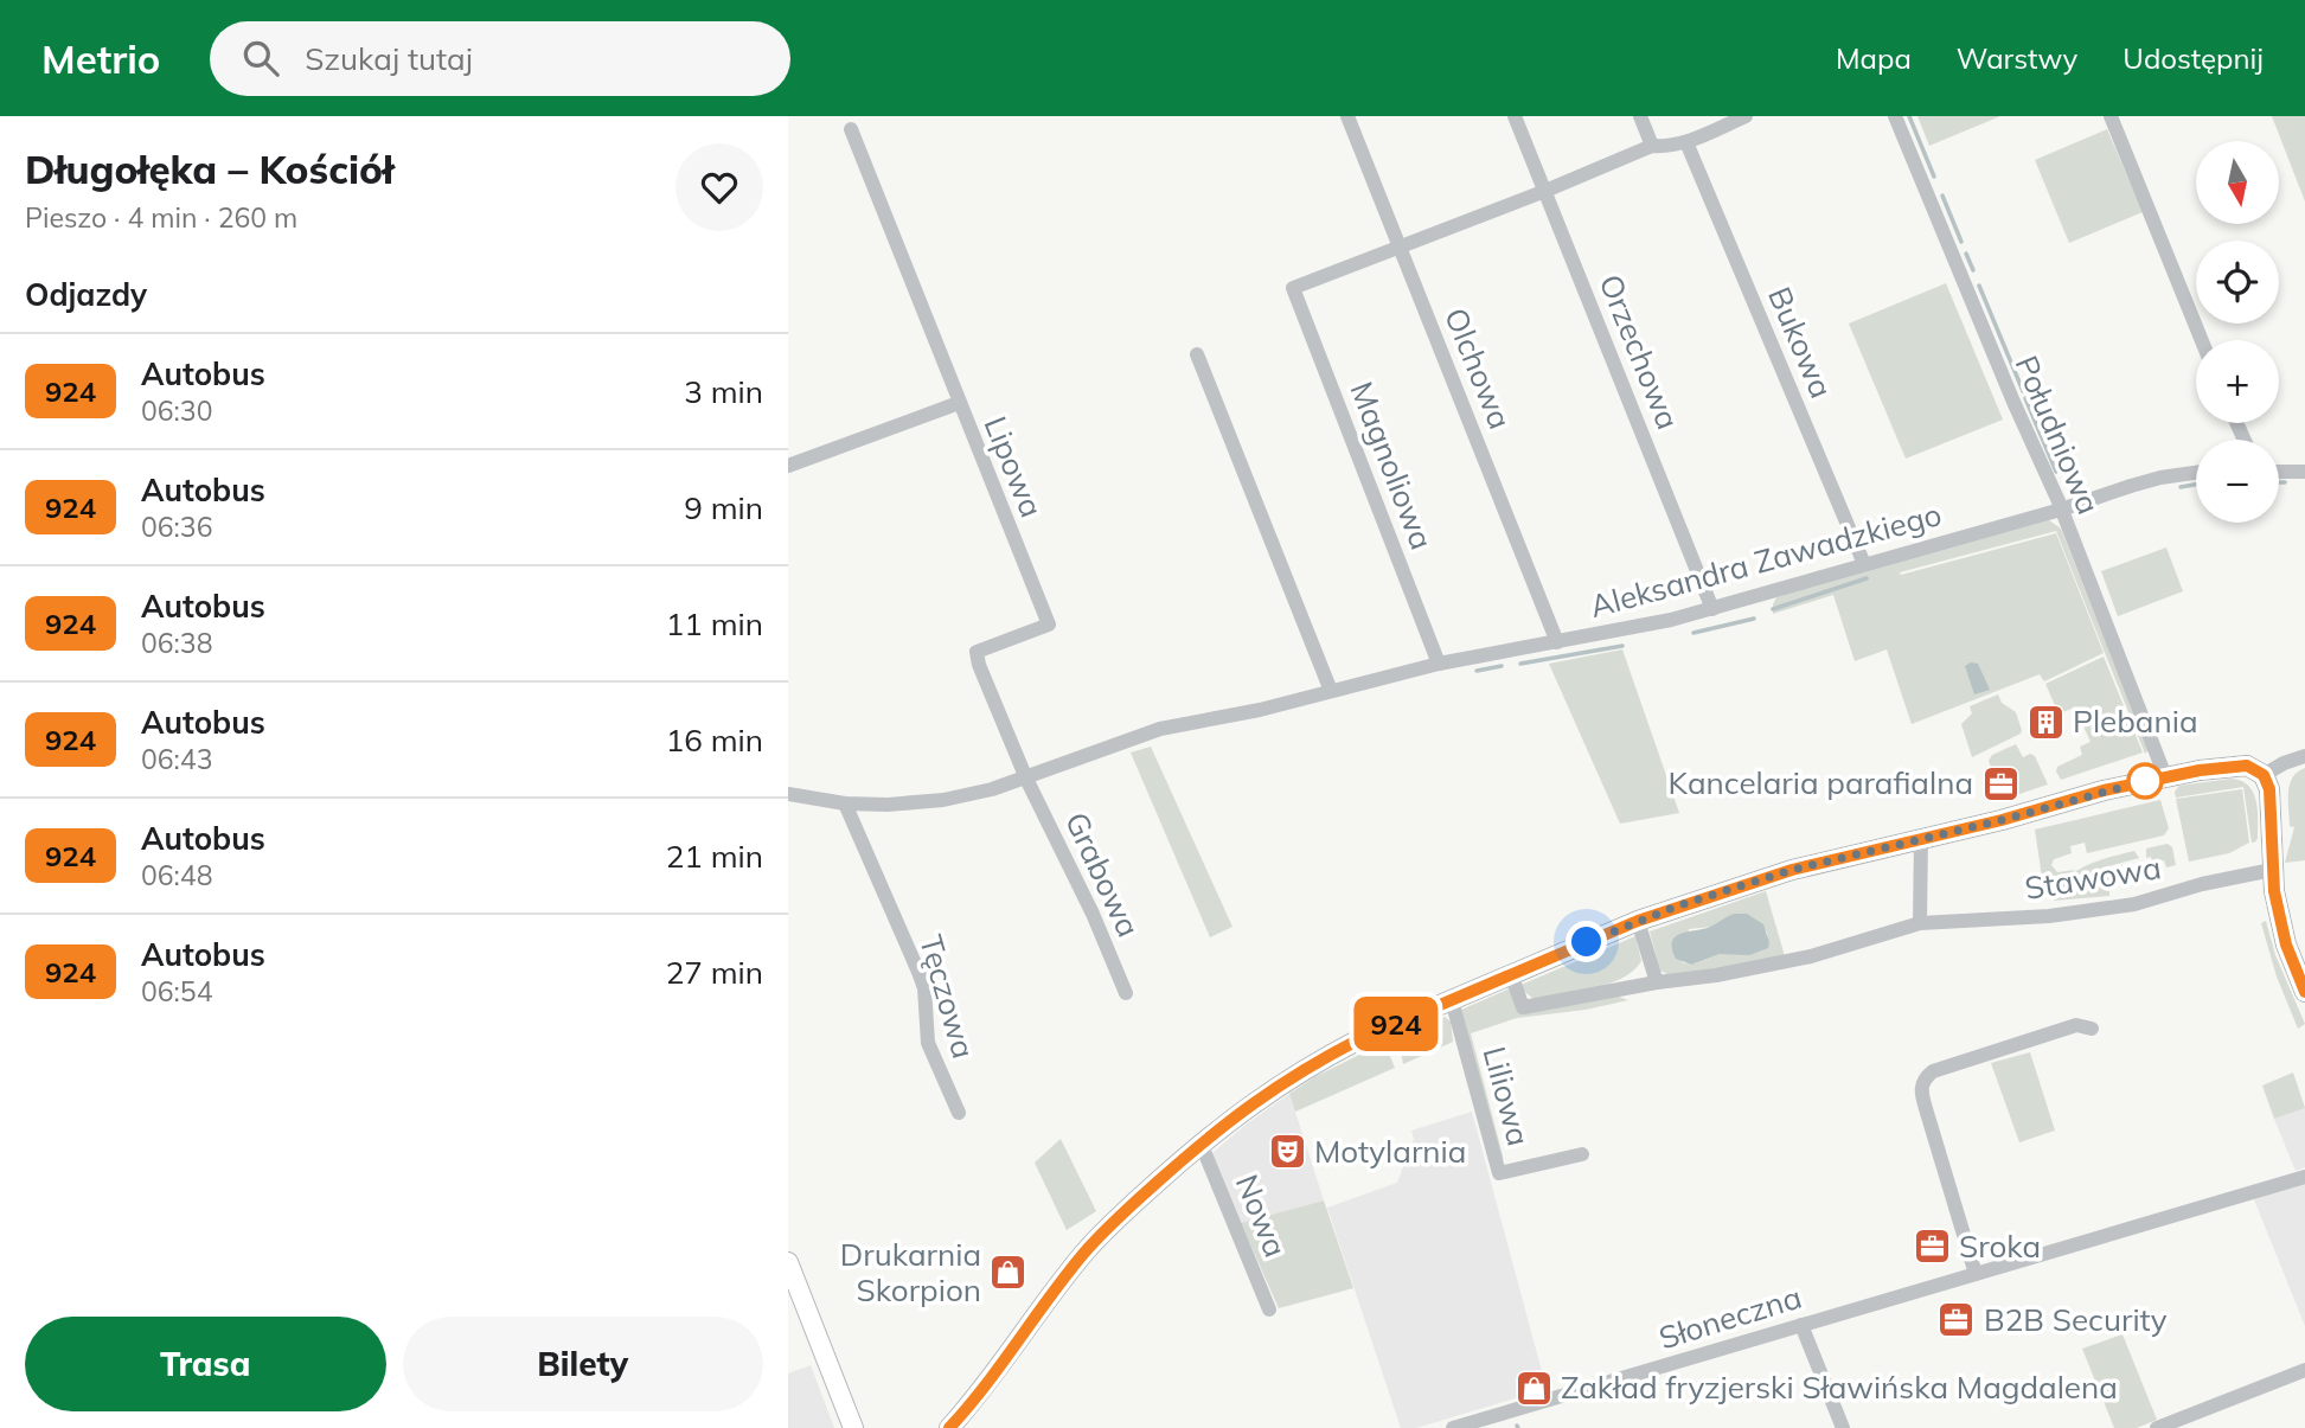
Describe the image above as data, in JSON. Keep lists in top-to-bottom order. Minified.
{"streets":{"street":["Bukowa","Orzechowa","Olchowa","Południowa","Magnoliowa","Lipowa","Aleksandra Zawadzkiego","Grabowa","Stawowa","Tęczowa","Liliowa","Nowa","Słoneczna"]},"crossings":[["Bukowa","Aleksandra Zawadzkiego"],["Orzechowa","Aleksandra Zawadzkiego"],["Olchowa","Magnoliowa"],["Olchowa","Aleksandra Zawadzkiego"],["Południowa","Aleksandra Zawadzkiego"],["Magnoliowa","Aleksandra Zawadzkiego"],["Lipowa","Aleksandra Zawadzkiego"],["Lipowa","Grabowa"],["Aleksandra Zawadzkiego","Grabowa"],["Aleksandra Zawadzkiego","Tęczowa"]],"places":{"building":["Plebania"],"office":["Kancelaria parafialna","Sroka","B2B Security"],"theatre":["Motylarnia"],"shop":["Drukarnia Skorpion","Zakład fryzjerski Sławińska Magdalena"]},"lines":["bus line 924"],"north":"bottom","page":{"header":"Metrio","search":"Szukaj tutaj","nav":["Mapa","Warstwy","Udostępnij"],"heading":[["Długołęka – Kościół","Pieszo · 4 min · 260 m"],"Odjazdy"],"on_map":"924","map_buttons":["+","−"],"list":[{"mark":"924","name":"Autobus","note":"06:30","value":"3 min"},{"mark":"924","name":"Autobus","note":"06:36","value":"9 min"},{"mark":"924","name":"Autobus","note":"06:38","value":"11 min"},{"mark":"924","name":"Autobus","note":"06:43","value":"16 min"},{"mark":"924","name":"Autobus","note":"06:48","value":"21 min"},{"mark":"924","name":"Autobus","note":"06:54","value":"27 min"}],"buttons":["Trasa","Bilety"]}}
